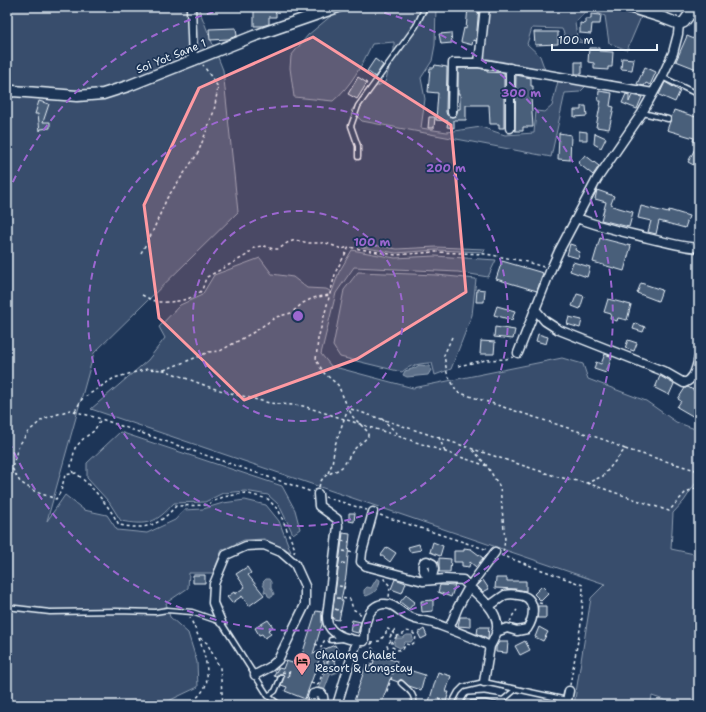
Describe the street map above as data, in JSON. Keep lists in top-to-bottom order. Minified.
{"streets":{"street":["Soi Yot Sane 1"]},"places":{"hotel":["Chalong Chalet Resort & Longstay"]},"scale_bar":"100 m","rings":["300 m","200 m","100 m"]}
